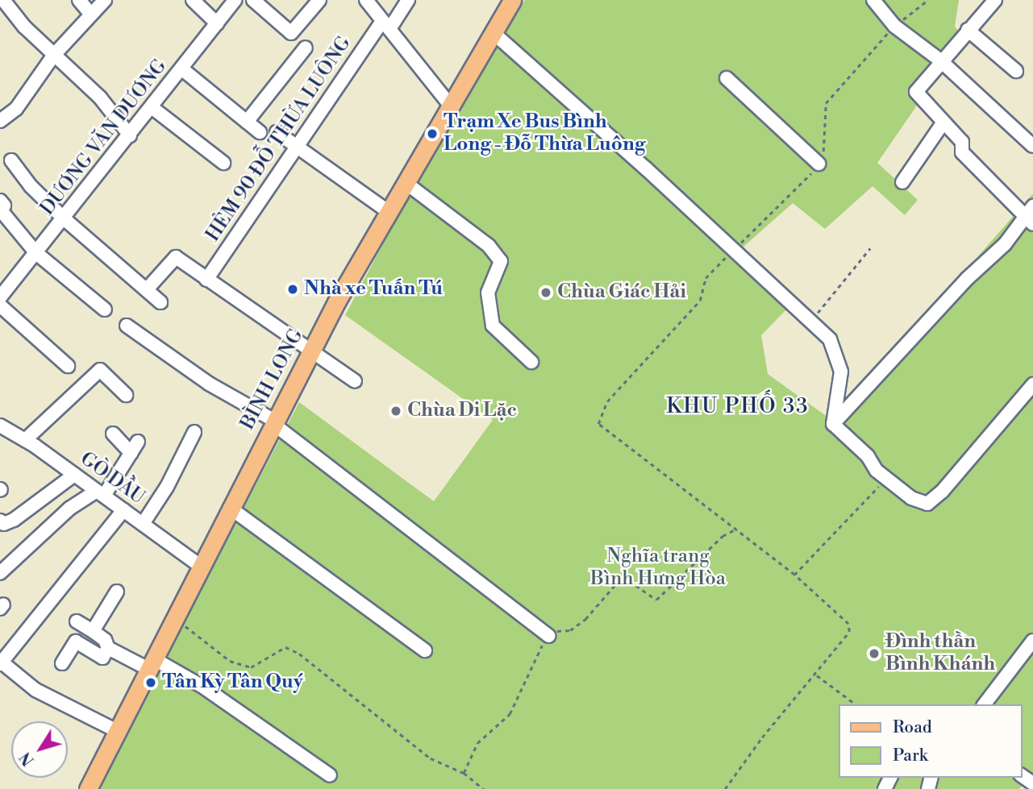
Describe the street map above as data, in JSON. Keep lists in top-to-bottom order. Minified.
{"streets":{"main road":["BÌNH LONG"],"street":["DƯƠNG VĂN DƯƠNG","HẺM 90 ĐỖ THỪA LUÔNG","GÒ DẦU"]},"crossings":[["BÌNH LONG","GÒ DẦU"]],"districts":["KHU PHỐ 33"],"parks":["Nghĩa trang Bình Hưng Hòa"],"places":["Trạm Xe Bus Bình Long - Đỗ Thừa Luông","Nhà xe Tuấn Tú","Chùa Giác Hải","Chùa Di Lặc","Đình thần Bình Khánh","Tân Kỳ Tân Quý"],"legend":["Road","Park"],"north":"bottom left"}
